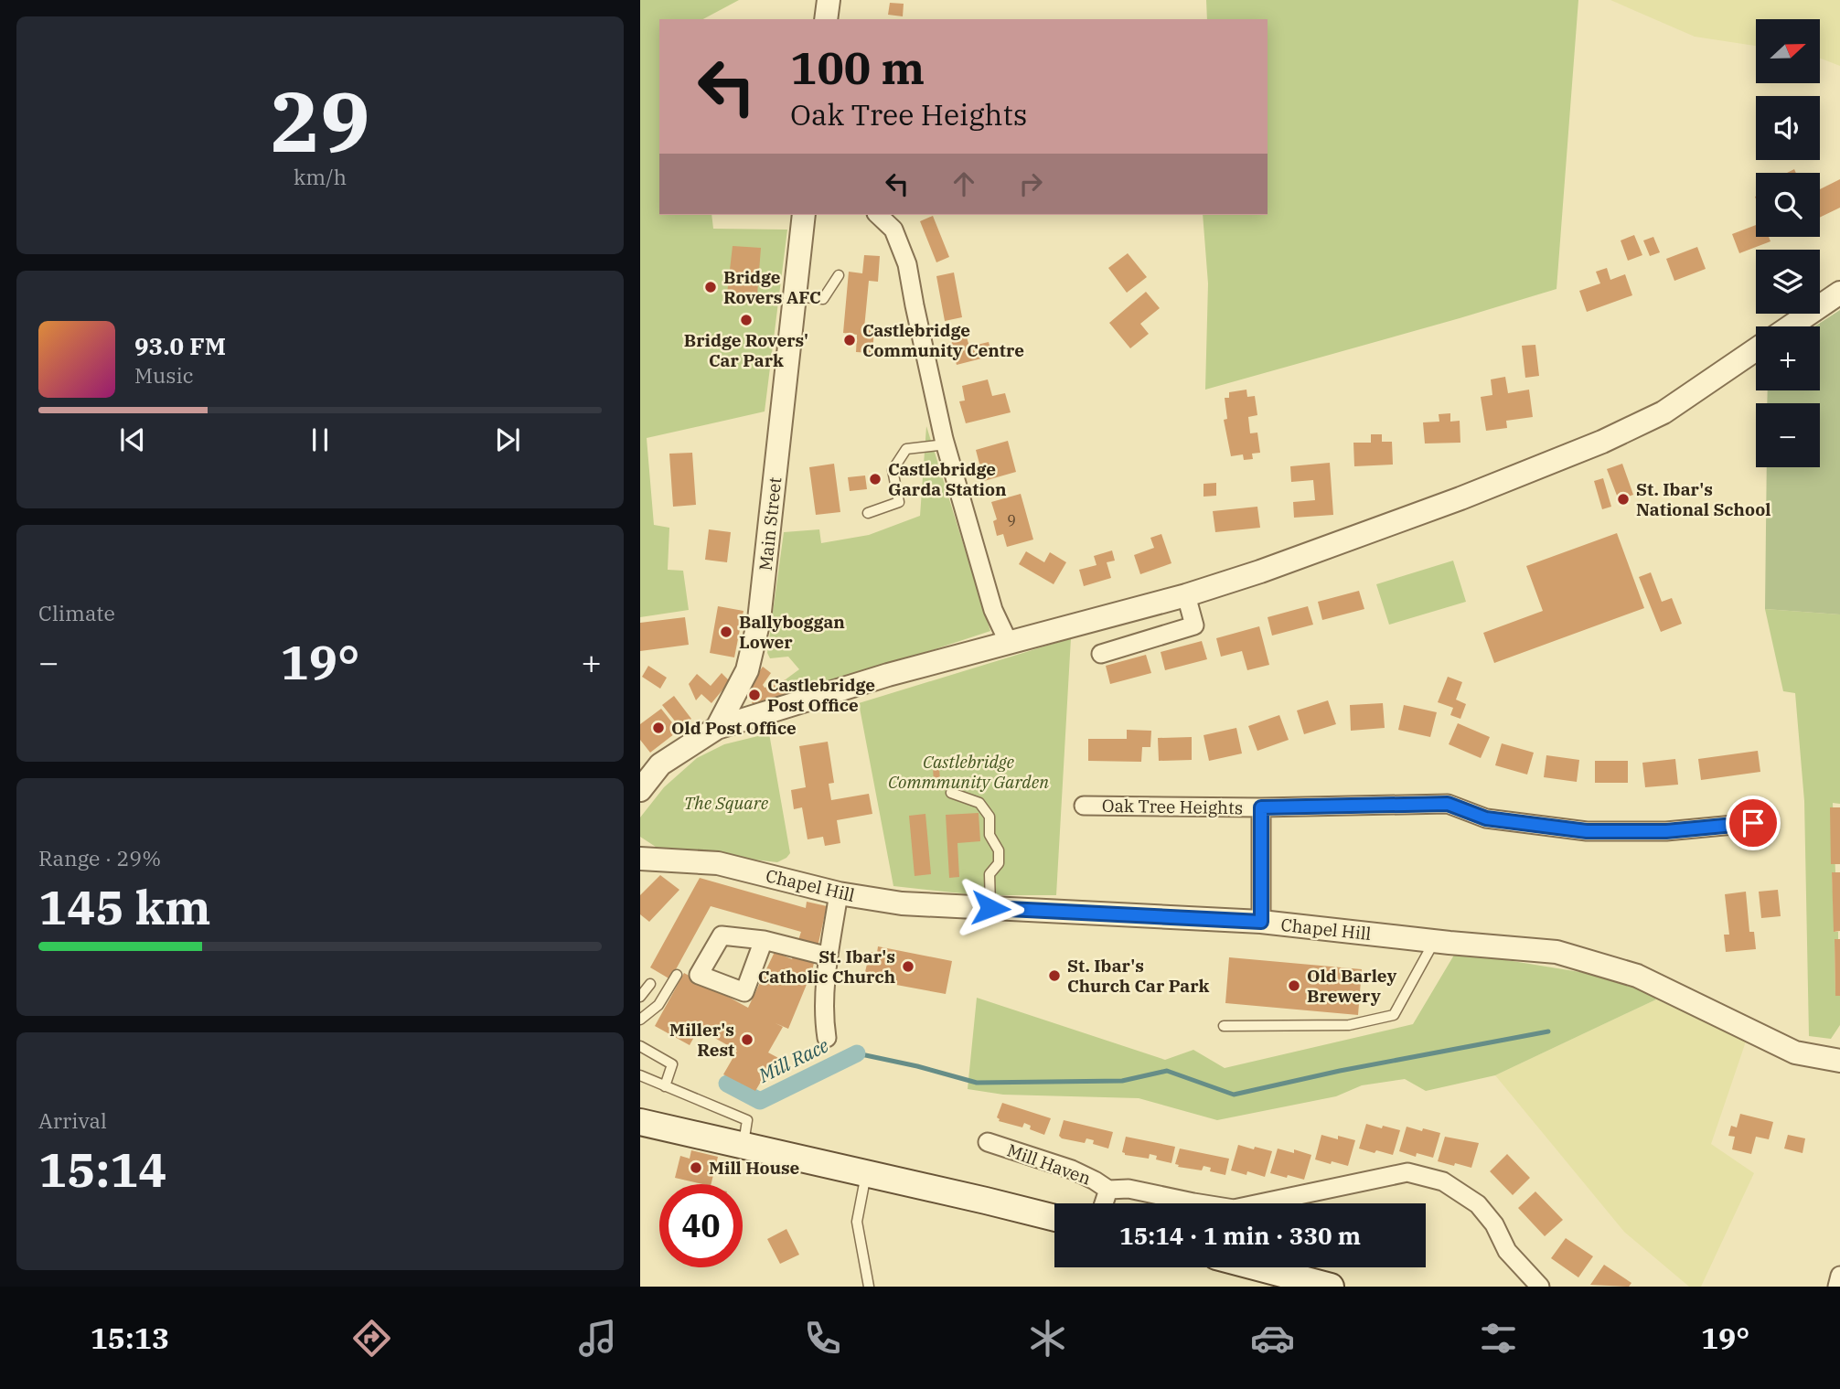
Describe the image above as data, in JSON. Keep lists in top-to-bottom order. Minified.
{"streets":{"street":["Main Street","Oak Tree Heights","Chapel Hill","Mill Haven"]},"crossings":[["Oak Tree Heights","Chapel Hill"]],"water":["Mill Race"],"parks":["Castlebridge Commmunity Garden","The Square"],"places":["Bridge Rovers AFC","Bridge Rovers' Car Park","Castlebridge Community Centre","Castlebridge Garda Station","St. Ibar's National School","Ballyboggan Lower","Castlebridge Post Office","Old Post Office","St. Ibar's Catholic Church","St. Ibar's Church Car Park","Old Barley Brewery","Miller's Rest","Mill House"],"house_numbers":["9"],"north":"right","page":{"tile":[["29","km/h"],"Climate",["Range · 29%","145 km"],["Arrival","15:14"]],"map_buttons":["+","−"],"turn":["100 m","Oak Tree Heights"],"song":["93.0 FM","Music"],"heat":["−","19°","+"],"limit":"40","trip":"15:14 · 1 min · 330 m","tabs":["15:13","19°"]}}
